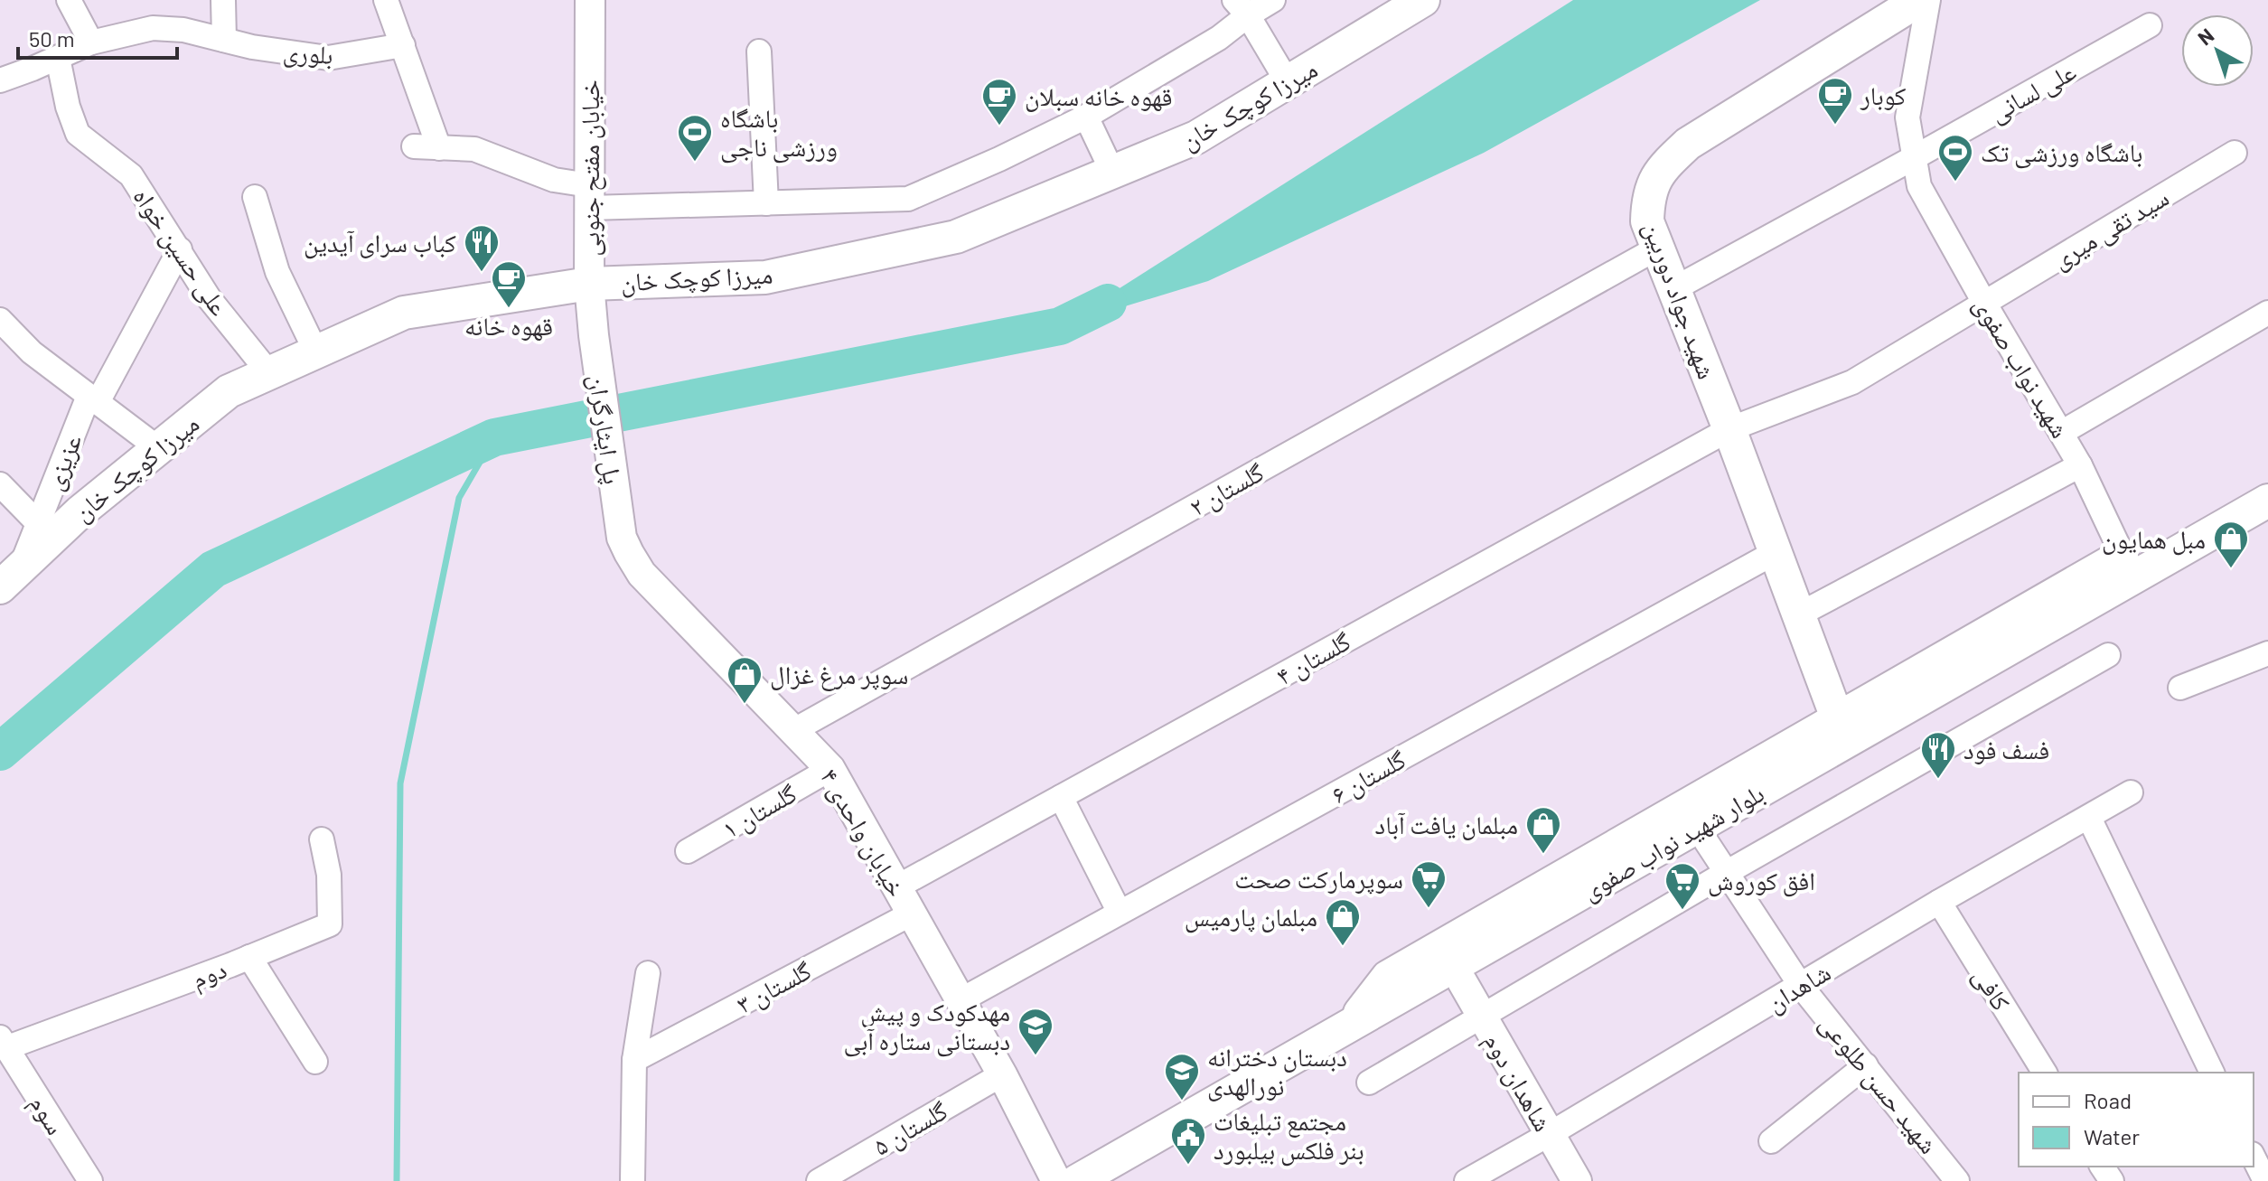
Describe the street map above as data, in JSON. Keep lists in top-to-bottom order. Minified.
{"streets":{"main road":["میرزا کوچک خان","شهید جواد دوربین","بلوار شهید نواب صفوی"],"street":["بلوری","علی لسانی","خیابان مفتح جنوبی","سید تقی میری","علی حسین خواه","شهید نواب صفوی","پل ایثارگران","عزیزی","گلستان ۲","گلستان ۴","گلستان ۶","گلستان ۱","خیابان واحدی ۴","دوم","گلستان ۳","شاهدان","کافی","شاهدان دوم","شهید حسن طلوعی","سوم","گلستان ۵"]},"crossings":[["بلوری","علی حسین خواه"],["علی لسانی","شهید جواد دوربین"],["علی لسانی","شهید نواب صفوی"],["میرزا کوچک خان","خیابان مفتح جنوبی"],["میرزا کوچک خان","علی حسین خواه"],["میرزا کوچک خان","عزیزی"],["خیابان مفتح جنوبی","پل ایثارگران"],["سید تقی میری","شهید جواد دوربین"],["سید تقی میری","شهید نواب صفوی"],["سید تقی میری","گلستان ۴"],["علی حسین خواه","عزیزی"],["شهید جواد دوربین","گلستان ۲"],["شهید جواد دوربین","گلستان ۴"],["شهید جواد دوربین","گلستان ۶"],["شهید نواب صفوی","بلوار شهید نواب صفوی"],["پل ایثارگران","خیابان واحدی ۴"],["گلستان ۲","خیابان واحدی ۴"],["گلستان ۴","خیابان واحدی ۴"],["گلستان ۶","خیابان واحدی ۴"],["گلستان ۱","خیابان واحدی ۴"],["خیابان واحدی ۴","گلستان ۳"],["خیابان واحدی ۴","گلستان ۵"],["بلوار شهید نواب صفوی","شاهدان دوم"],["بلوار شهید نواب صفوی","شهید حسن طلوعی"],["دوم","سوم"],["شاهدان","کافی"],["شاهدان","شاهدان دوم"],["شاهدان","شهید حسن طلوعی"]],"places":{"cafe":["کوبار","قهوه خانه سبلان","قهوه خانه"],"sports":["باشگاه ورزشی ناجی","باشگاه ورزشی تک"],"restaurant":["کباب سرای آیدین","فسف فود"],"shop":["مبل همایون","سوپر مرغ غزال","مبلمان یافت آباد","مبلمان پارمیس"],"supermarket":["سوپرمارکت صحت","افق کوروش"],"school or university":["مهدکودک و پیش دبستانی ستاره آبی","دبستان دخترانه نورالهدی"],"public building":["مجتمع تبلیغات بنر فلکس بیلبورد"]},"legend":["Road","Water"],"scale_bar":"50 m","north":"top left"}
